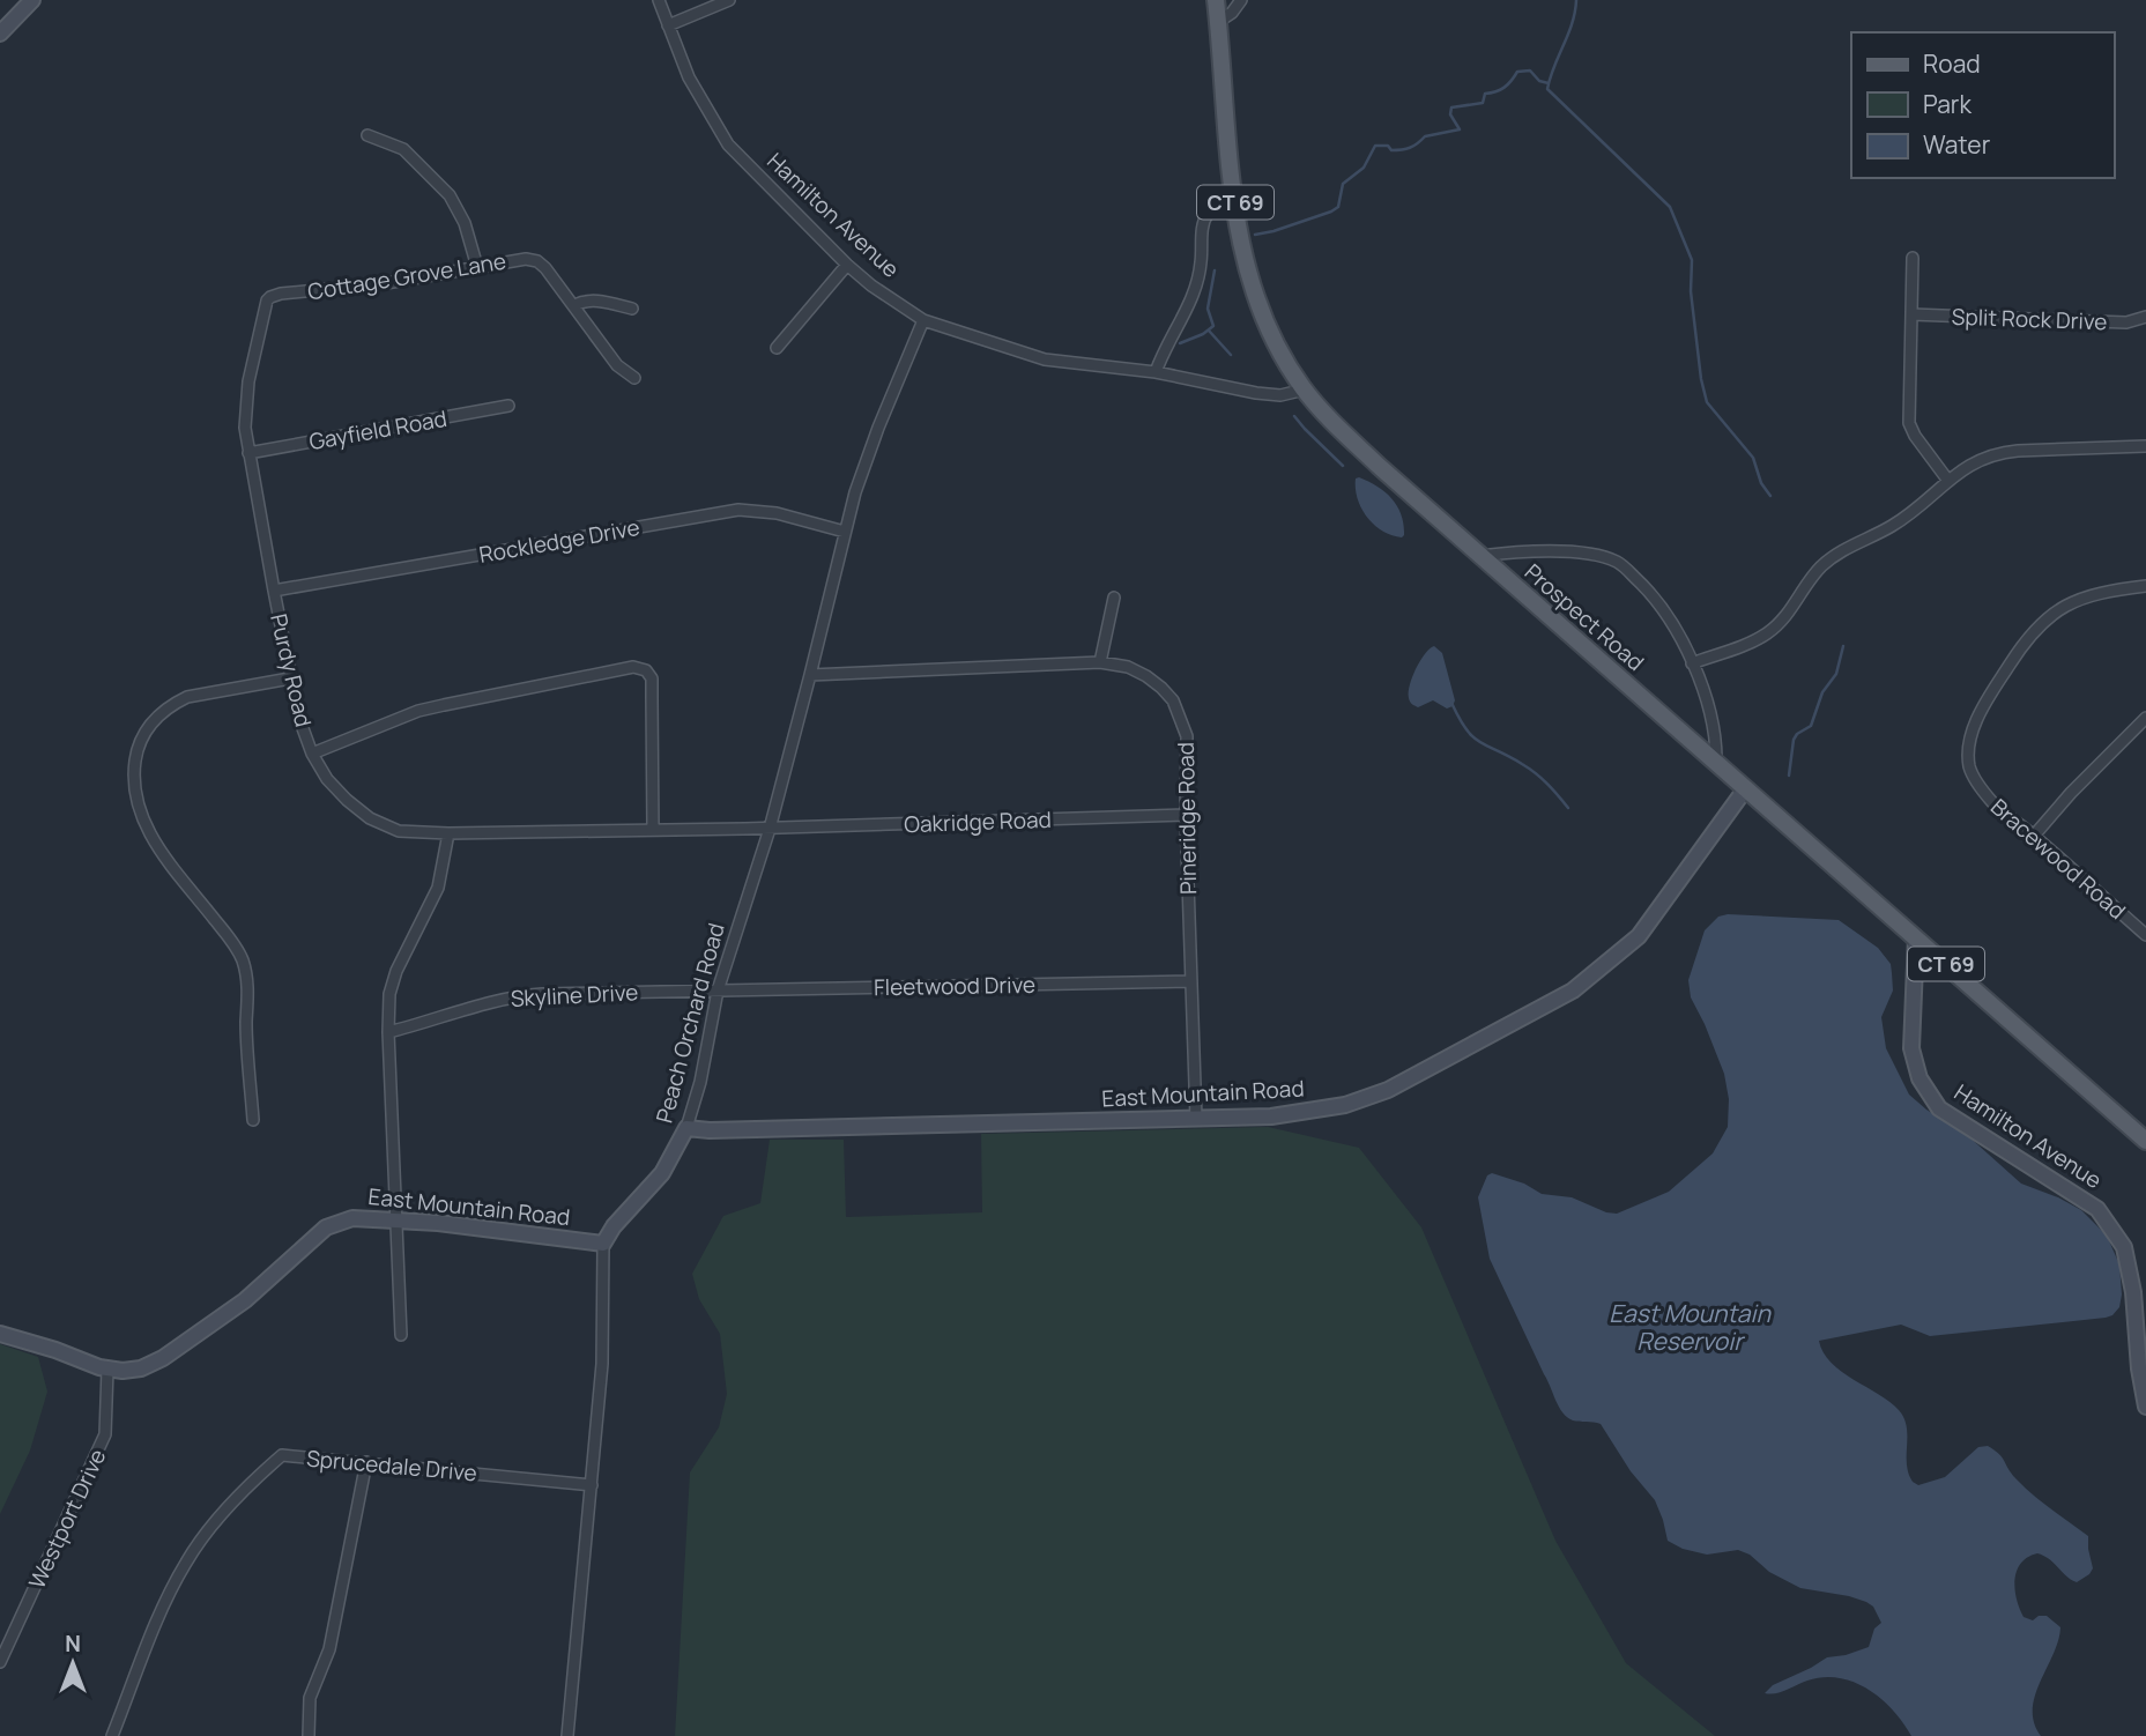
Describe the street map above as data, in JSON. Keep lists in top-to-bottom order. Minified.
{"streets":{"main road":["CT 69","Prospect Road"],"street":["Hamilton Avenue","Cottage Grove Lane","Split Rock Drive","Gayfield Road","Rockledge Drive","Purdy Road","Pineridge Road","Oakridge Road","Bracewood Road","Fleetwood Drive","Skyline Drive","Peach Orchard Road","East Mountain Road","Sprucedale Drive","Westport Drive"]},"crossings":[["Hamilton Avenue","Prospect Road"],["Hamilton Avenue","Peach Orchard Road"],["Cottage Grove Lane","Purdy Road"],["Gayfield Road","Purdy Road"],["Rockledge Drive","Purdy Road"],["Rockledge Drive","Peach Orchard Road"],["Prospect Road","East Mountain Road"],["Purdy Road","Oakridge Road"],["Purdy Road","Peach Orchard Road"],["Pineridge Road","Oakridge Road"],["Pineridge Road","Fleetwood Drive"],["Pineridge Road","Peach Orchard Road"],["Pineridge Road","East Mountain Road"],["Oakridge Road","Peach Orchard Road"],["Fleetwood Drive","Skyline Drive"],["Fleetwood Drive","Peach Orchard Road"],["Skyline Drive","Peach Orchard Road"],["Peach Orchard Road","East Mountain Road"],["East Mountain Road","Westport Drive"]],"water":["East Mountain Reservoir"],"legend":["Road","Park","Water"],"north":"top"}
